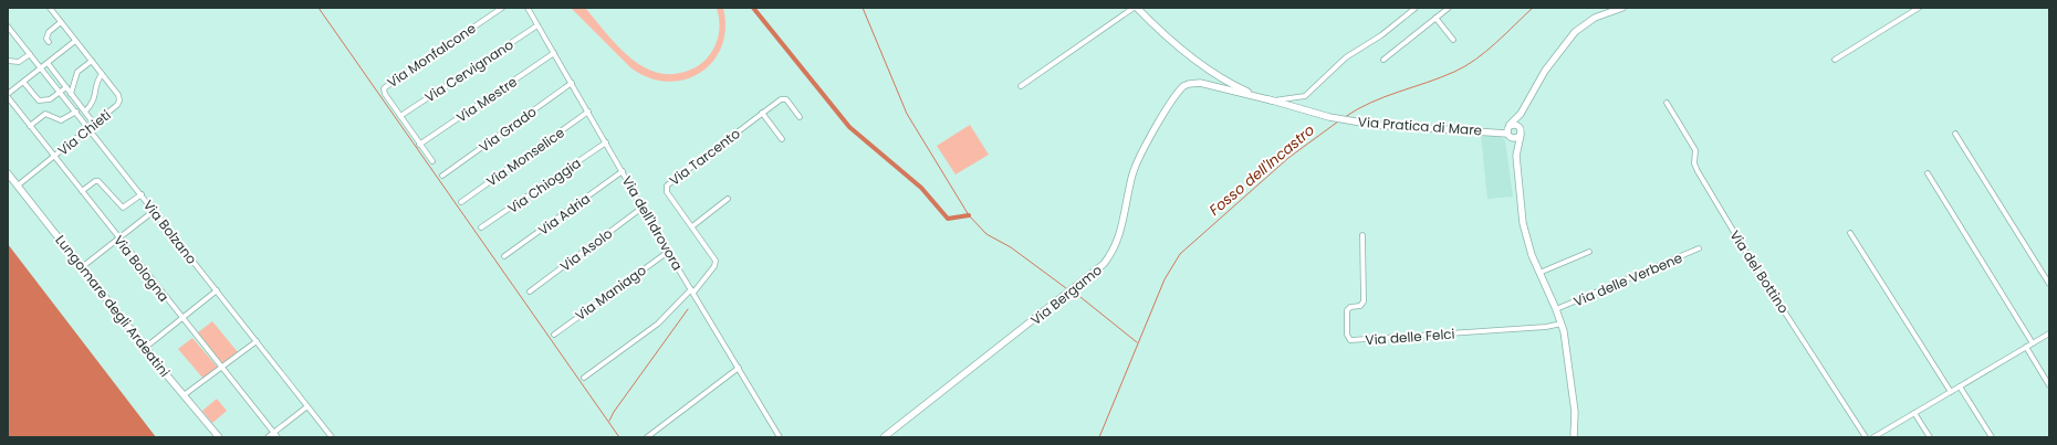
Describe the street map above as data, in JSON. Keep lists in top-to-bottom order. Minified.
{"streets":{"street":["Via Monfalcone","Via Cervignano","Via Mestre","Via Pratica di Mare","Via Grado","Via Chieti","Via Monselice","Via Tarcento","Via Chioggia","Via Adria","Via dell'Idrovora","Via Bolzano","Via Asolo","Via Bologna","Via del Bottino","Via delle Verbene","Via Maniago","Via Bergamo","Lungomare degli Ardeatini","Via delle Felci"]},"crossings":[["Via Monfalcone","Via Cervignano"],["Via Cervignano","Via dell'Idrovora"],["Via Mestre","Via dell'Idrovora"],["Via Pratica di Mare","Via Bergamo"],["Via Grado","Via dell'Idrovora"],["Via Chieti","Via Bolzano"],["Via Chieti","Via Bologna"],["Via Chieti","Lungomare degli Ardeatini"],["Via Monselice","Via dell'Idrovora"],["Via Tarcento","Via dell'Idrovora"],["Via Chioggia","Via dell'Idrovora"],["Via Adria","Via dell'Idrovora"],["Via dell'Idrovora","Via Asolo"],["Via dell'Idrovora","Via Maniago"]],"water":["Fosso dell'Incastro"]}
